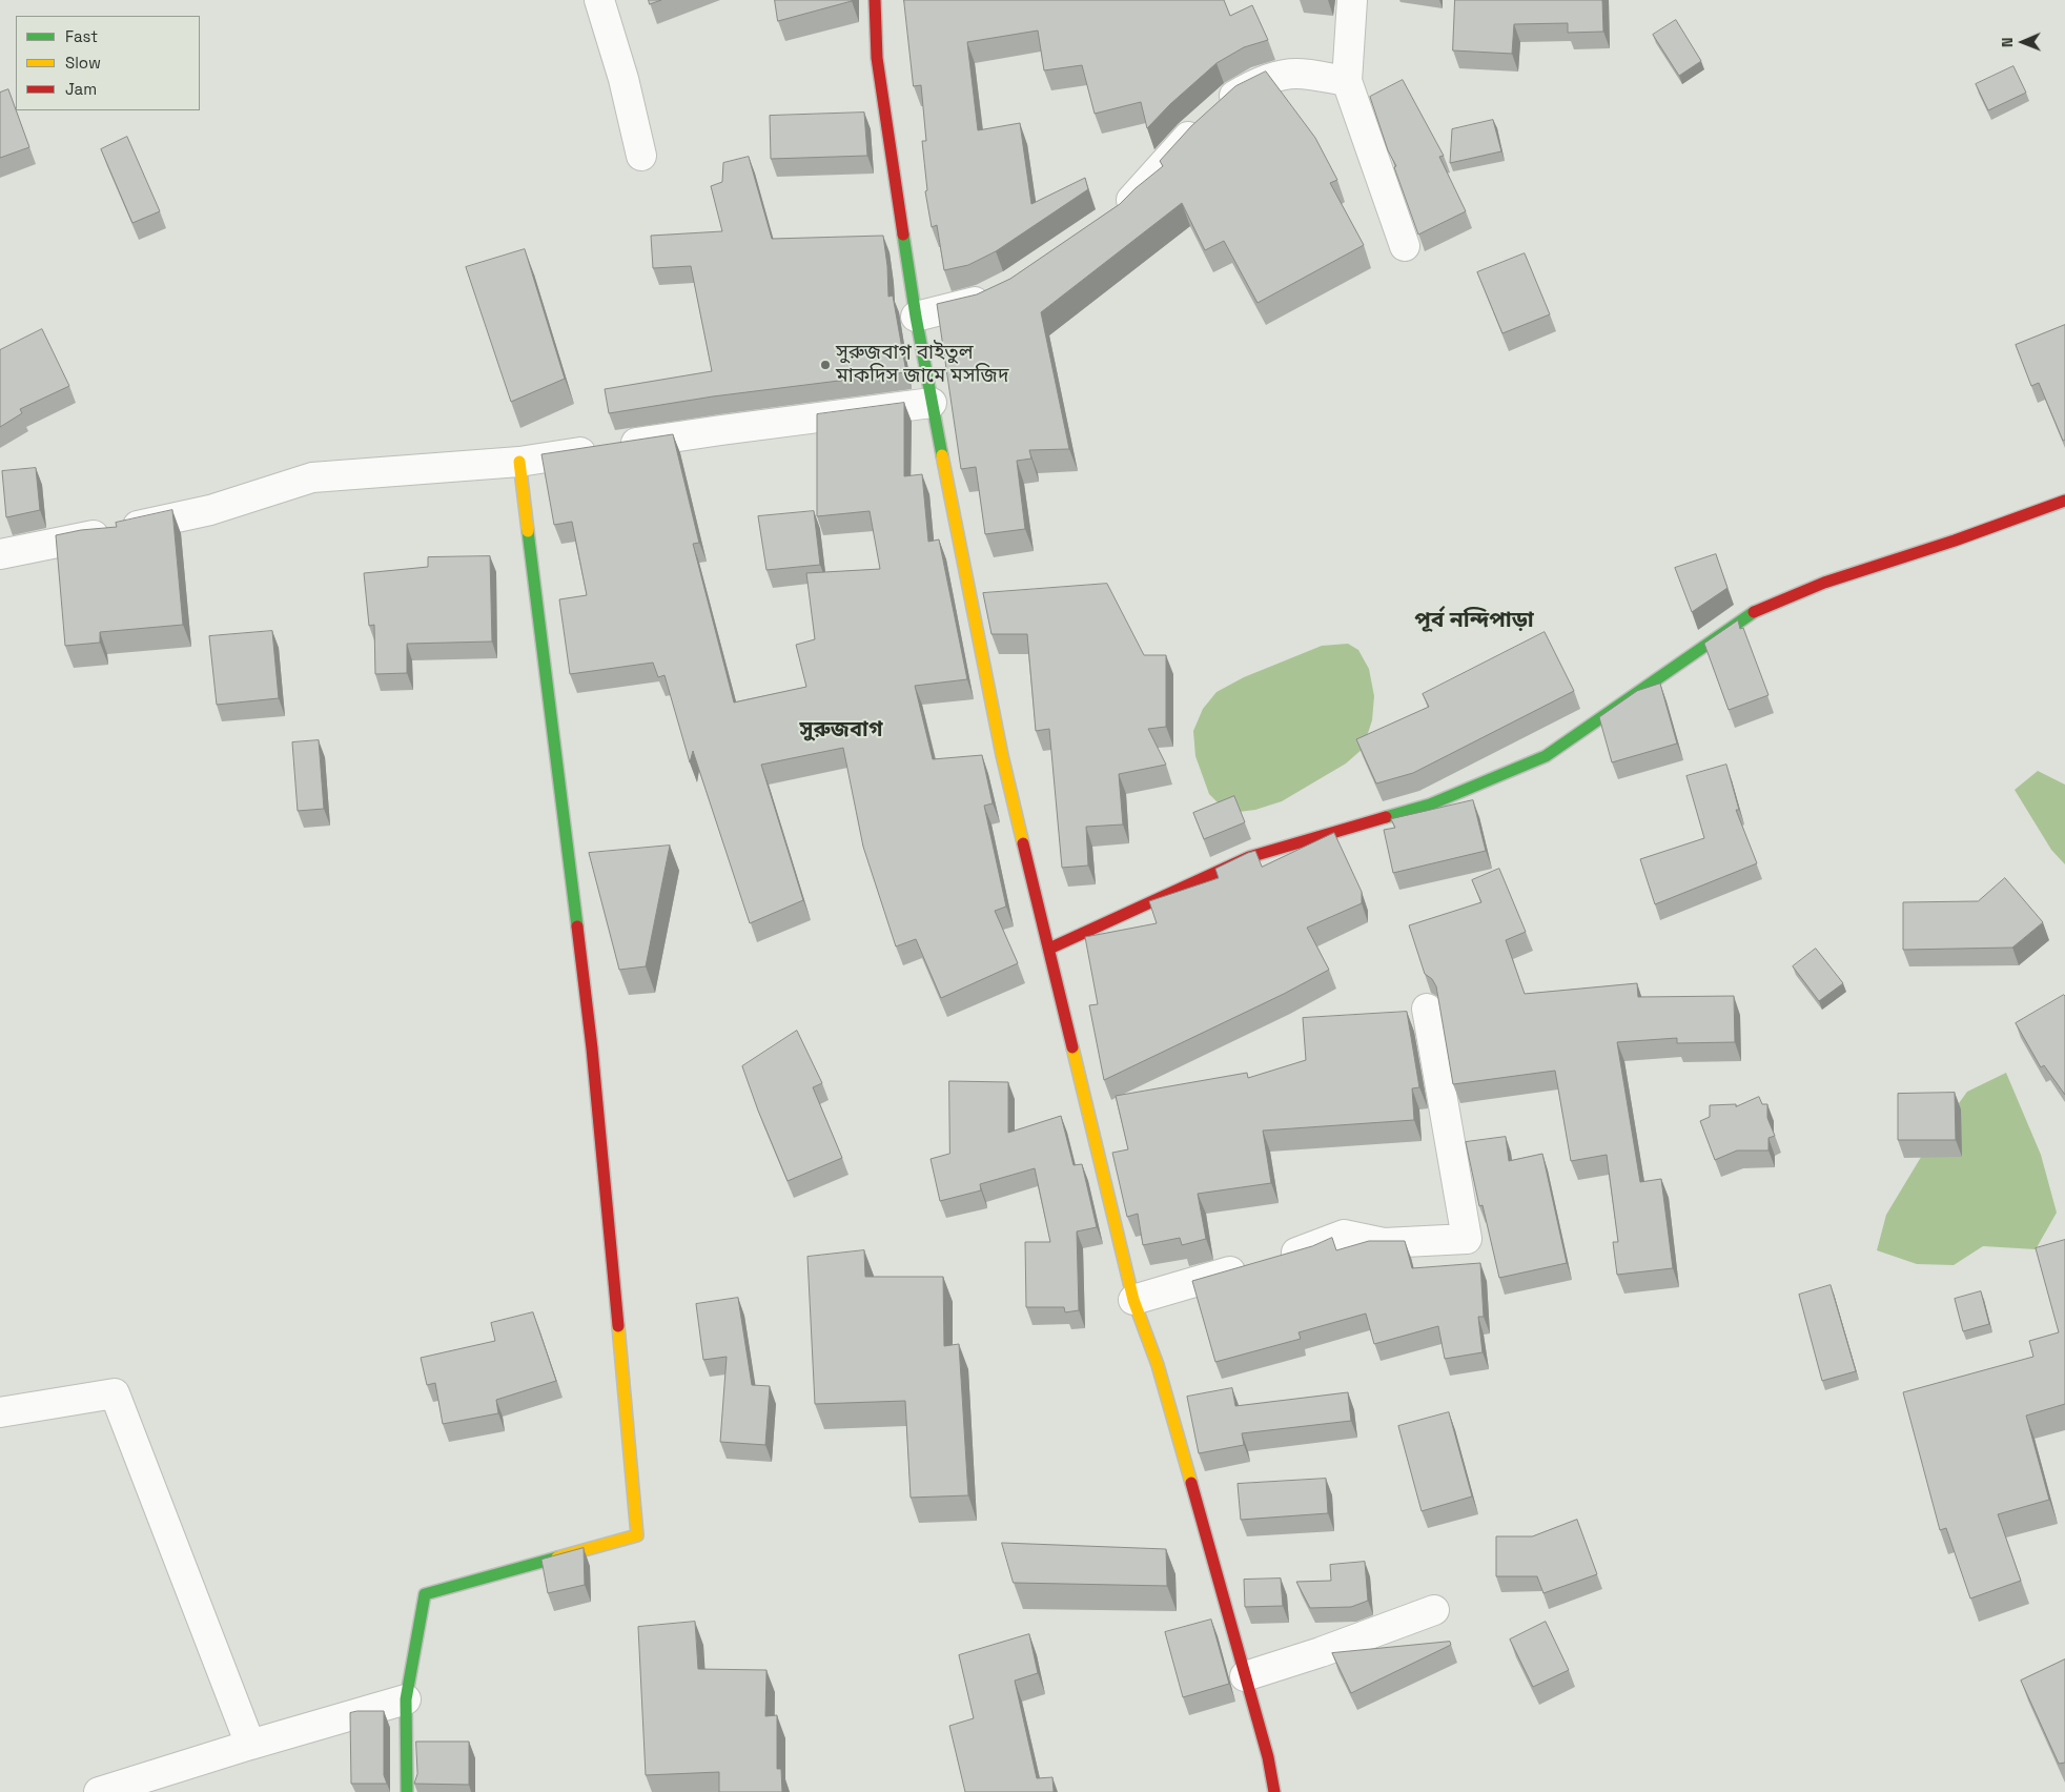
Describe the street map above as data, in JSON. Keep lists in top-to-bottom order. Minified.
{"districts":["পূর্ব নন্দিপাড়া","সুরুজবাগ"],"places":["সুরুজবাগ বাইতুল মাকদিস জামে মসজিদ"],"legend":["Fast","Slow","Jam"],"north":"left"}
